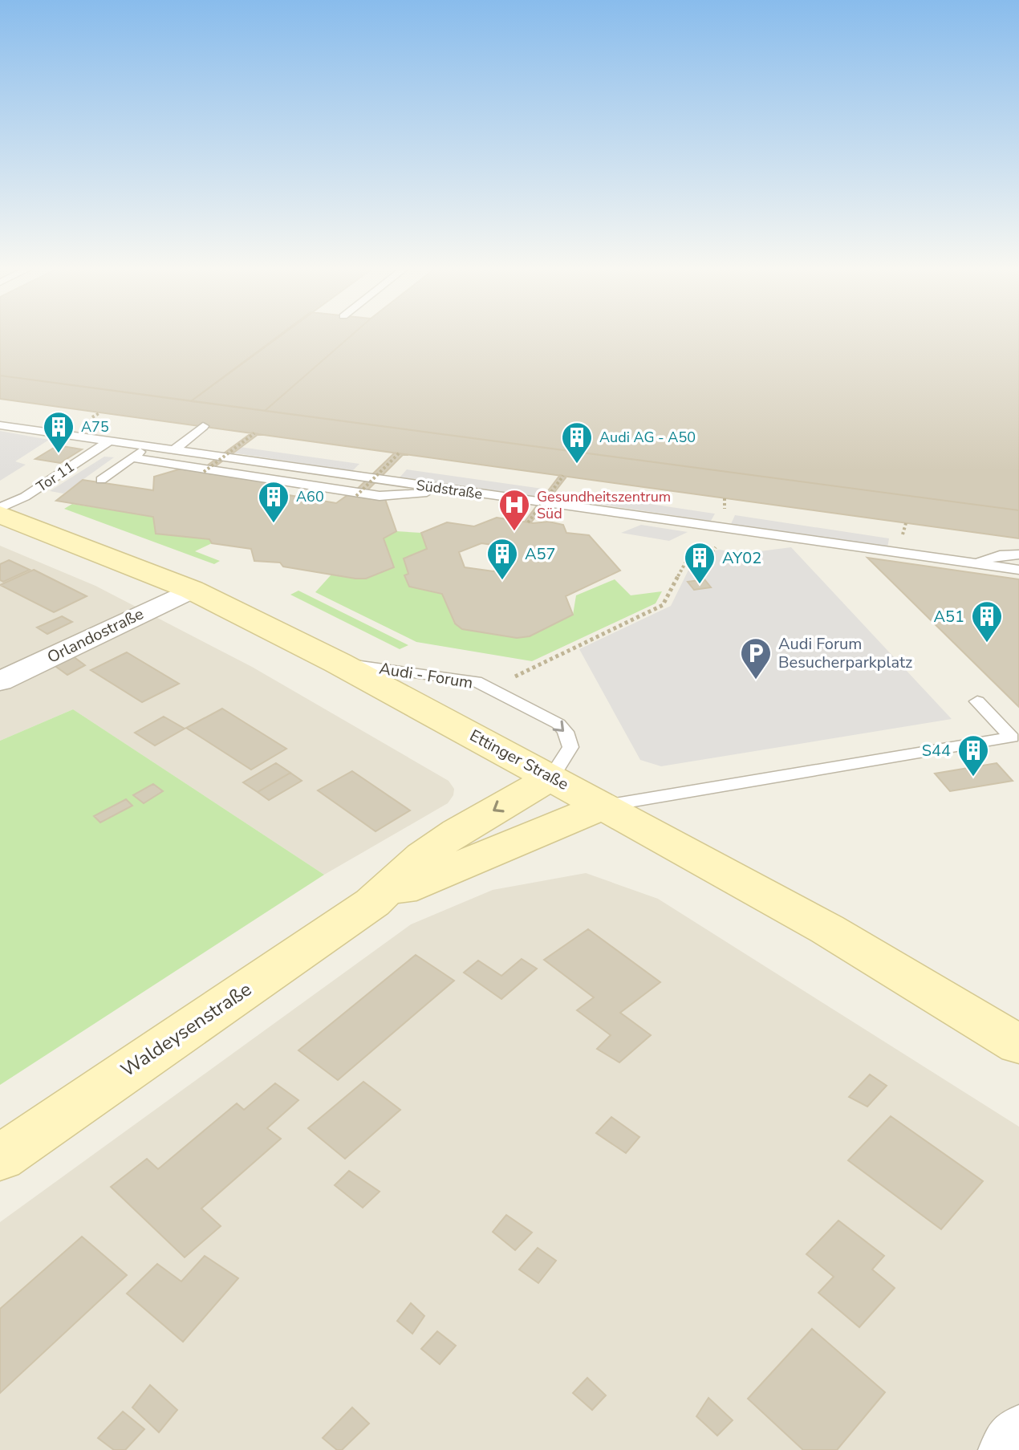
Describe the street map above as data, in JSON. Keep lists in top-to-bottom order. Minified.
{"streets":{"main road":["Ettinger Straße","Waldeysenstraße"],"street":["Orlandostraße"],"lane":["Tor 11","Südstraße","Audi - Forum"]},"crossings":[["Tor 11","Südstraße"],["Orlandostraße","Ettinger Straße"],["Audi - Forum","Ettinger Straße"],["Audi - Forum","Waldeysenstraße"],["Ettinger Straße","Waldeysenstraße"]],"one_way":["Audi - Forum"],"places":{"building":["A75","Audi AG - A50","A60","A57","AY02","A51","S44"],"hospital":["Gesundheitszentrum Süd"],"parking":["Audi Forum Besucherparkplatz"]}}
